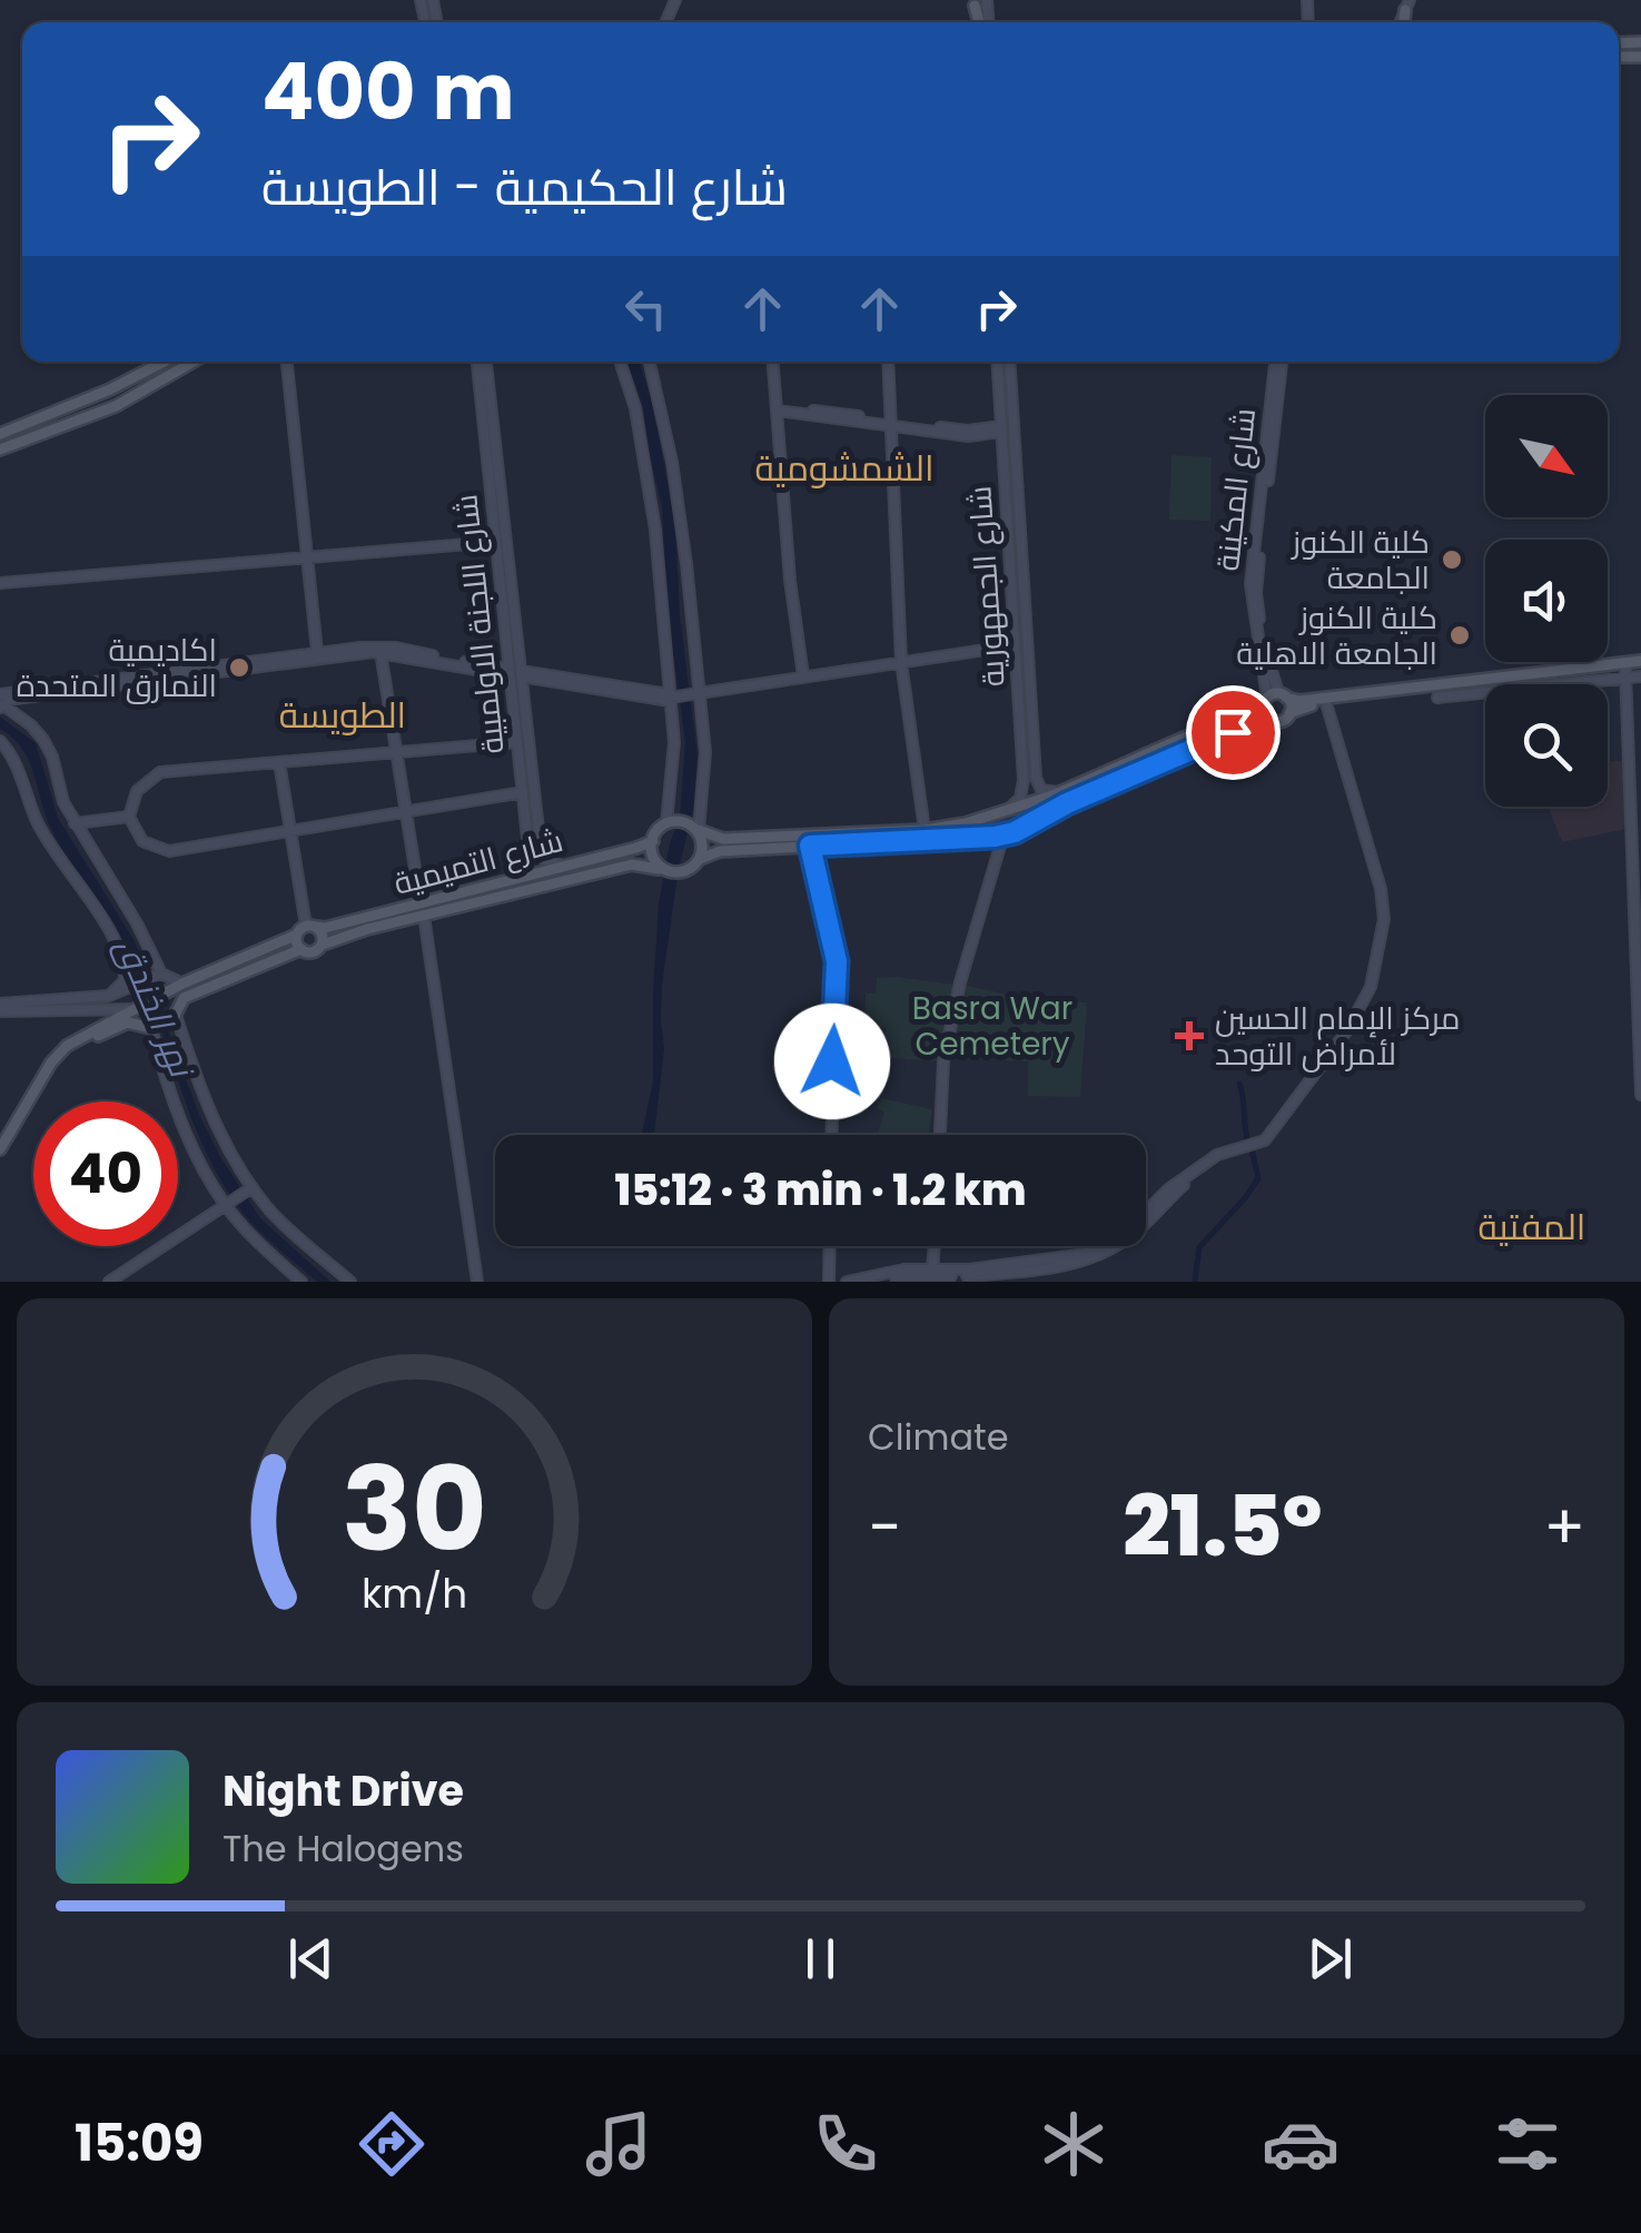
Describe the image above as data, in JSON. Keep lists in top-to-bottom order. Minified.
{"streets":{"main road":["شارع التميمية"],"street":["شارع المكينة","شارع الجمهورية","شارع اللجنة الاولمبية"]},"districts":["الشمشومية","الطويسة","المفتية"],"water":["نهر الخندق"],"parks":["Basra War Cemetery"],"places":{"other":["كلية الكنوز الجامعة","كلية الكنوز الجامعة الاهلية","اكاديمية النمارق المتحدة"],"health":["مركز الإمام الحسين لأمراض التوحد"]},"north":"bottom right","page":{"turn":["400 m","شارع الحكيمية - الطويسة"],"limit":"40","trip":"15:12 · 3 min · 1.2 km","tile":"Climate","heat":["−","21.5°","+"],"song":["Night Drive","The Halogens"],"tabs":"15:09","gauge":["30","km/h"]}}
